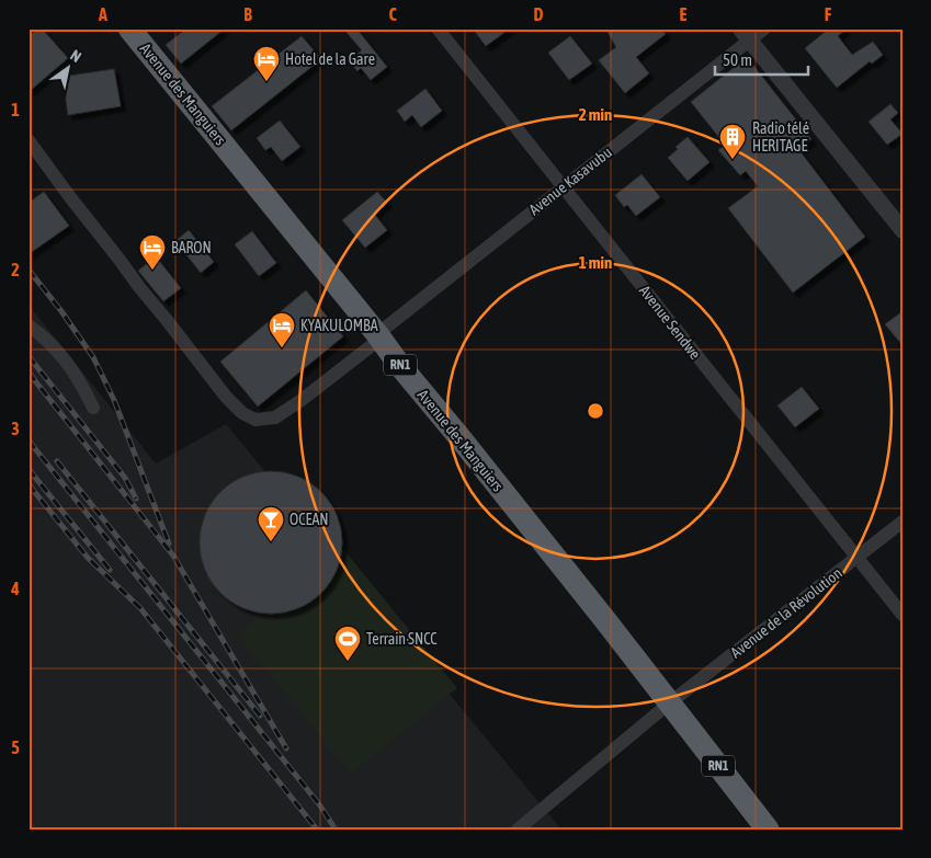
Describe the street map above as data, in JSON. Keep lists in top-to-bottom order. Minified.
{"streets":{"highway":["Avenue des Manguiers","RN1"],"street":["Avenue Kasavubu","Avenue Sendwe","Avenue de la Révolution"]},"crossings":[["Avenue des Manguiers","Avenue Kasavubu"],["Avenue des Manguiers","Avenue de la Révolution"],["Avenue Kasavubu","Avenue Sendwe"],["Avenue Sendwe","Avenue de la Révolution"]],"places":{"hotel":["Hotel de la Gare","BARON","KYAKULOMBA"],"building":["Radio télé HERITAGE"],"bar":["OCEAN"],"sports":["Terrain SNCC"]},"scale_bar":"50 m","north":"top right","grid":{"columns":["A","B","C","D","E","F"],"rows":["1","2","3","4","5"]},"rings":["2 min","1 min"]}
